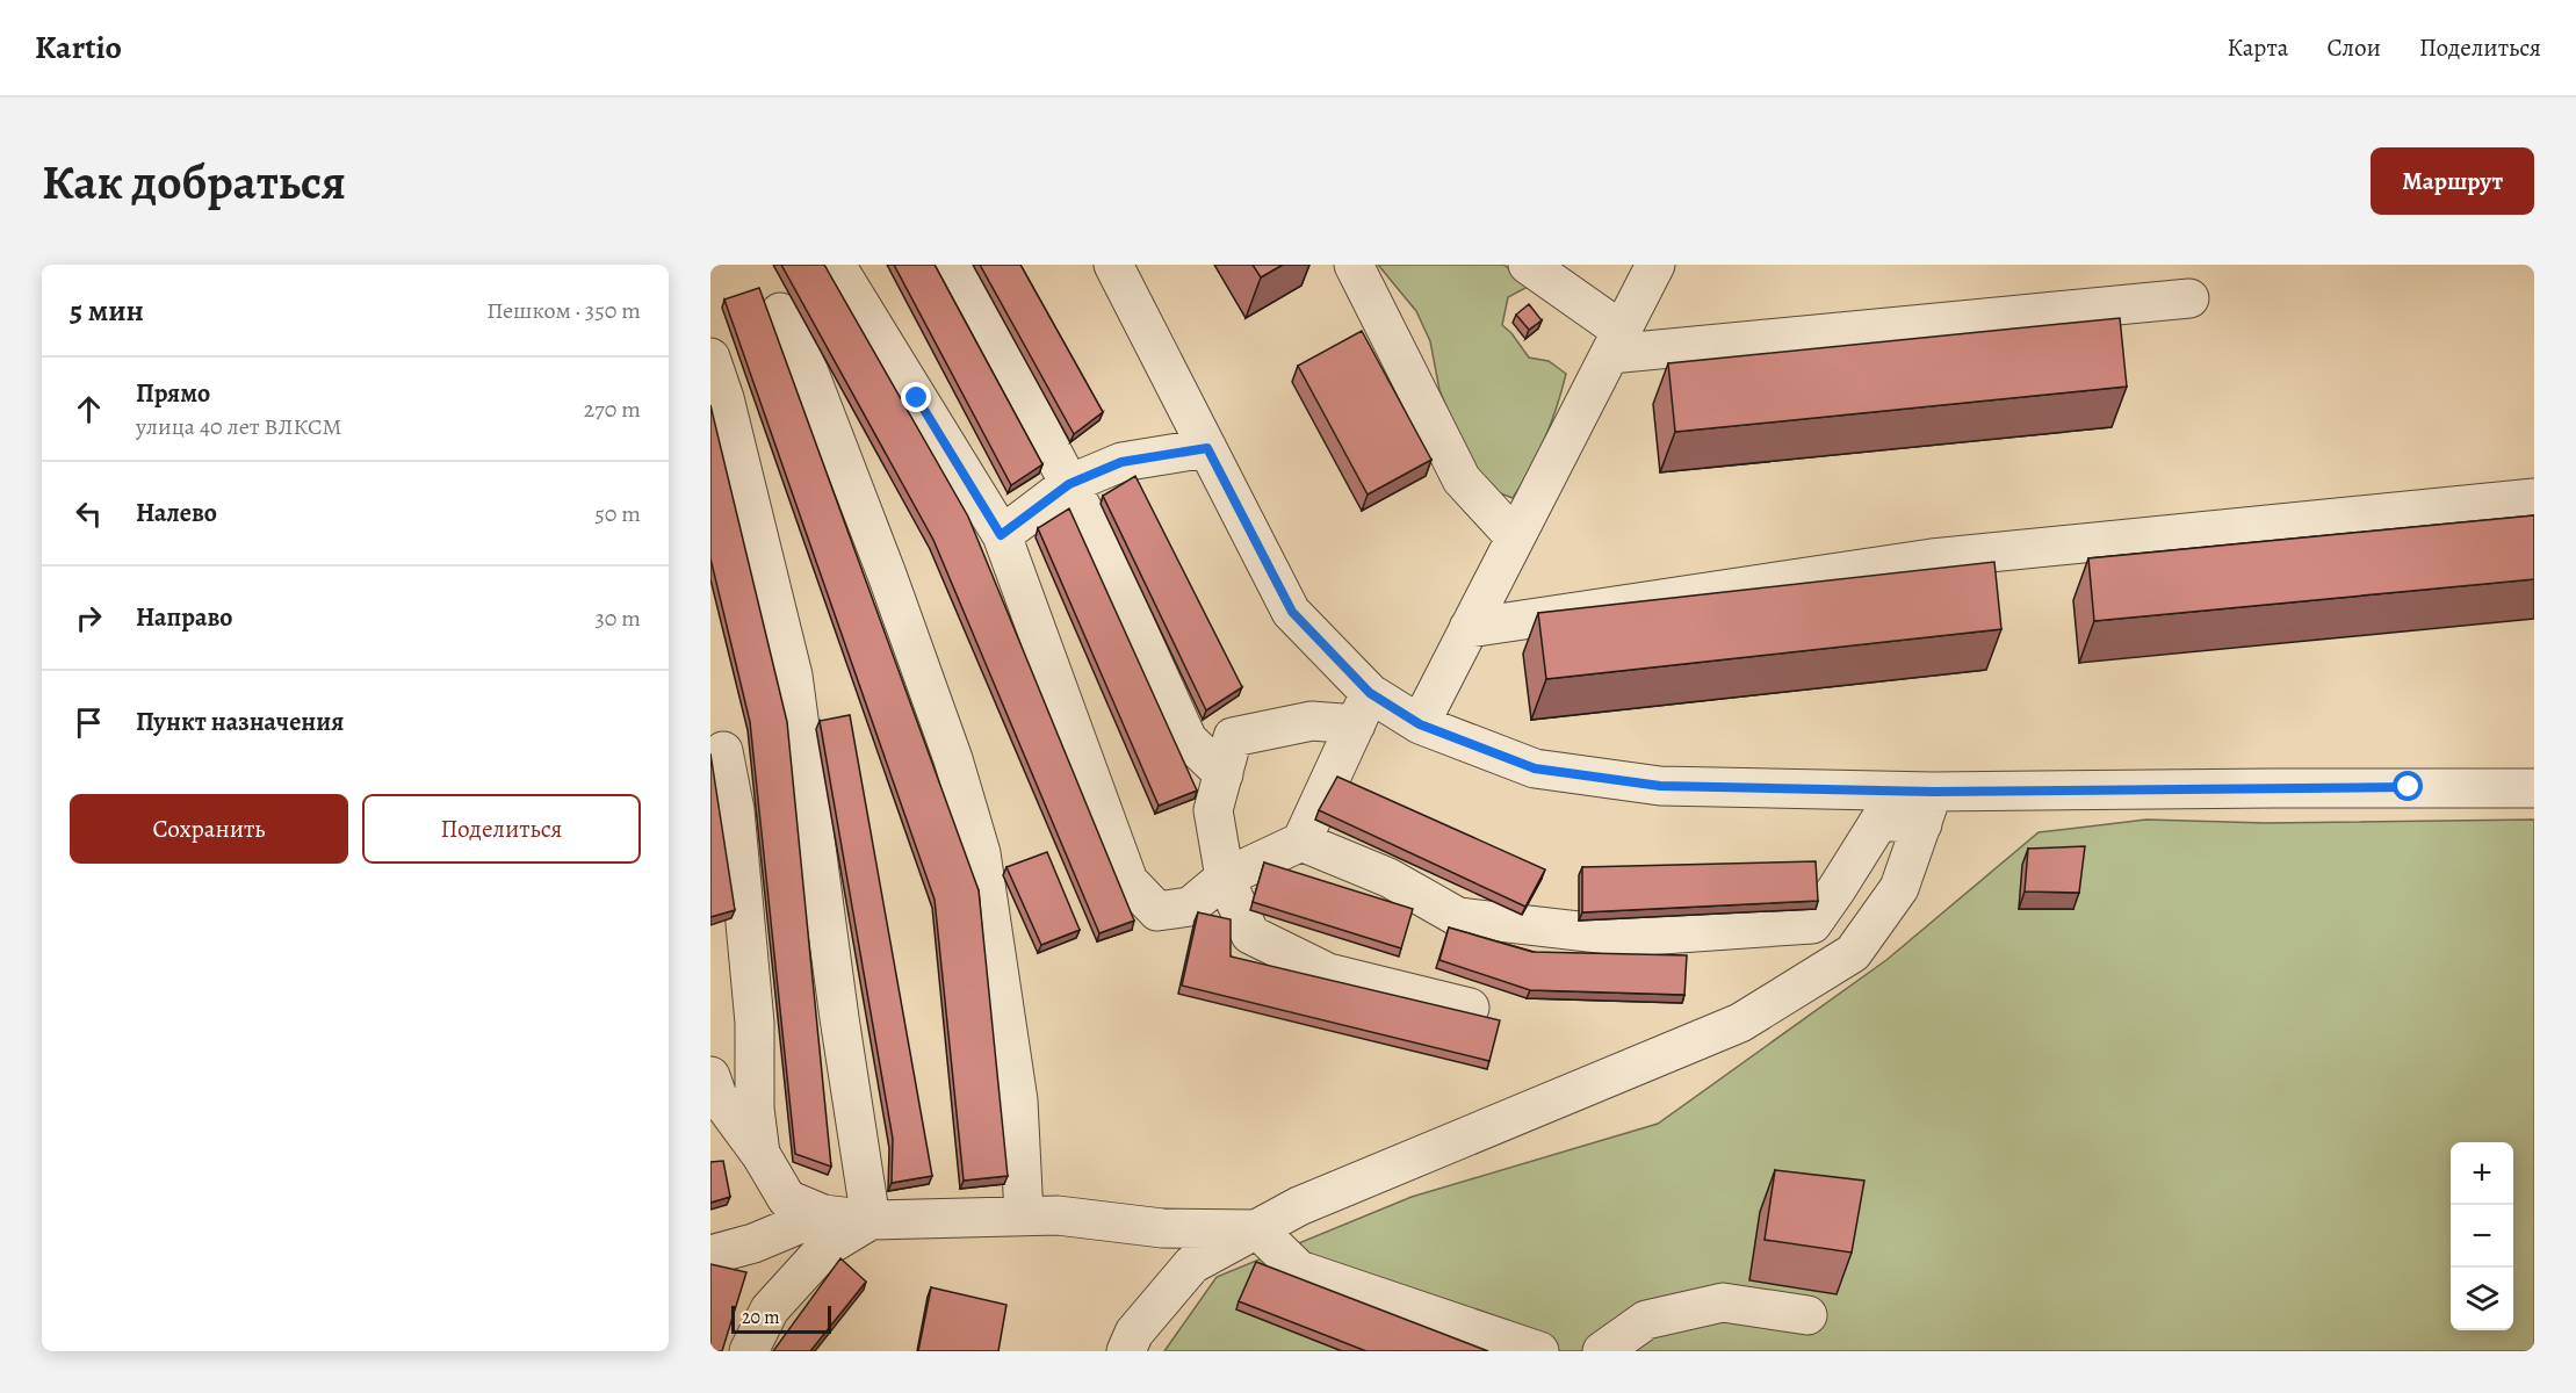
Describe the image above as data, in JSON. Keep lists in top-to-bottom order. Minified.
{"scale_bar":"20 m","page":{"header":"Kartio","nav":["Карта","Слои","Поделиться"],"buttons":["Маршрут",["Сохранить","Поделиться"]],"title":"Как добраться","heading":["5 мин","Пешком · 350 m"],"list":[["Прямо","улица 40 лет ВЛКСМ","270 m"],["Налево","50 m"],["Направо","30 m"],"Пункт назначения"],"map_buttons":["+","−"],"scale":"20 m"}}
